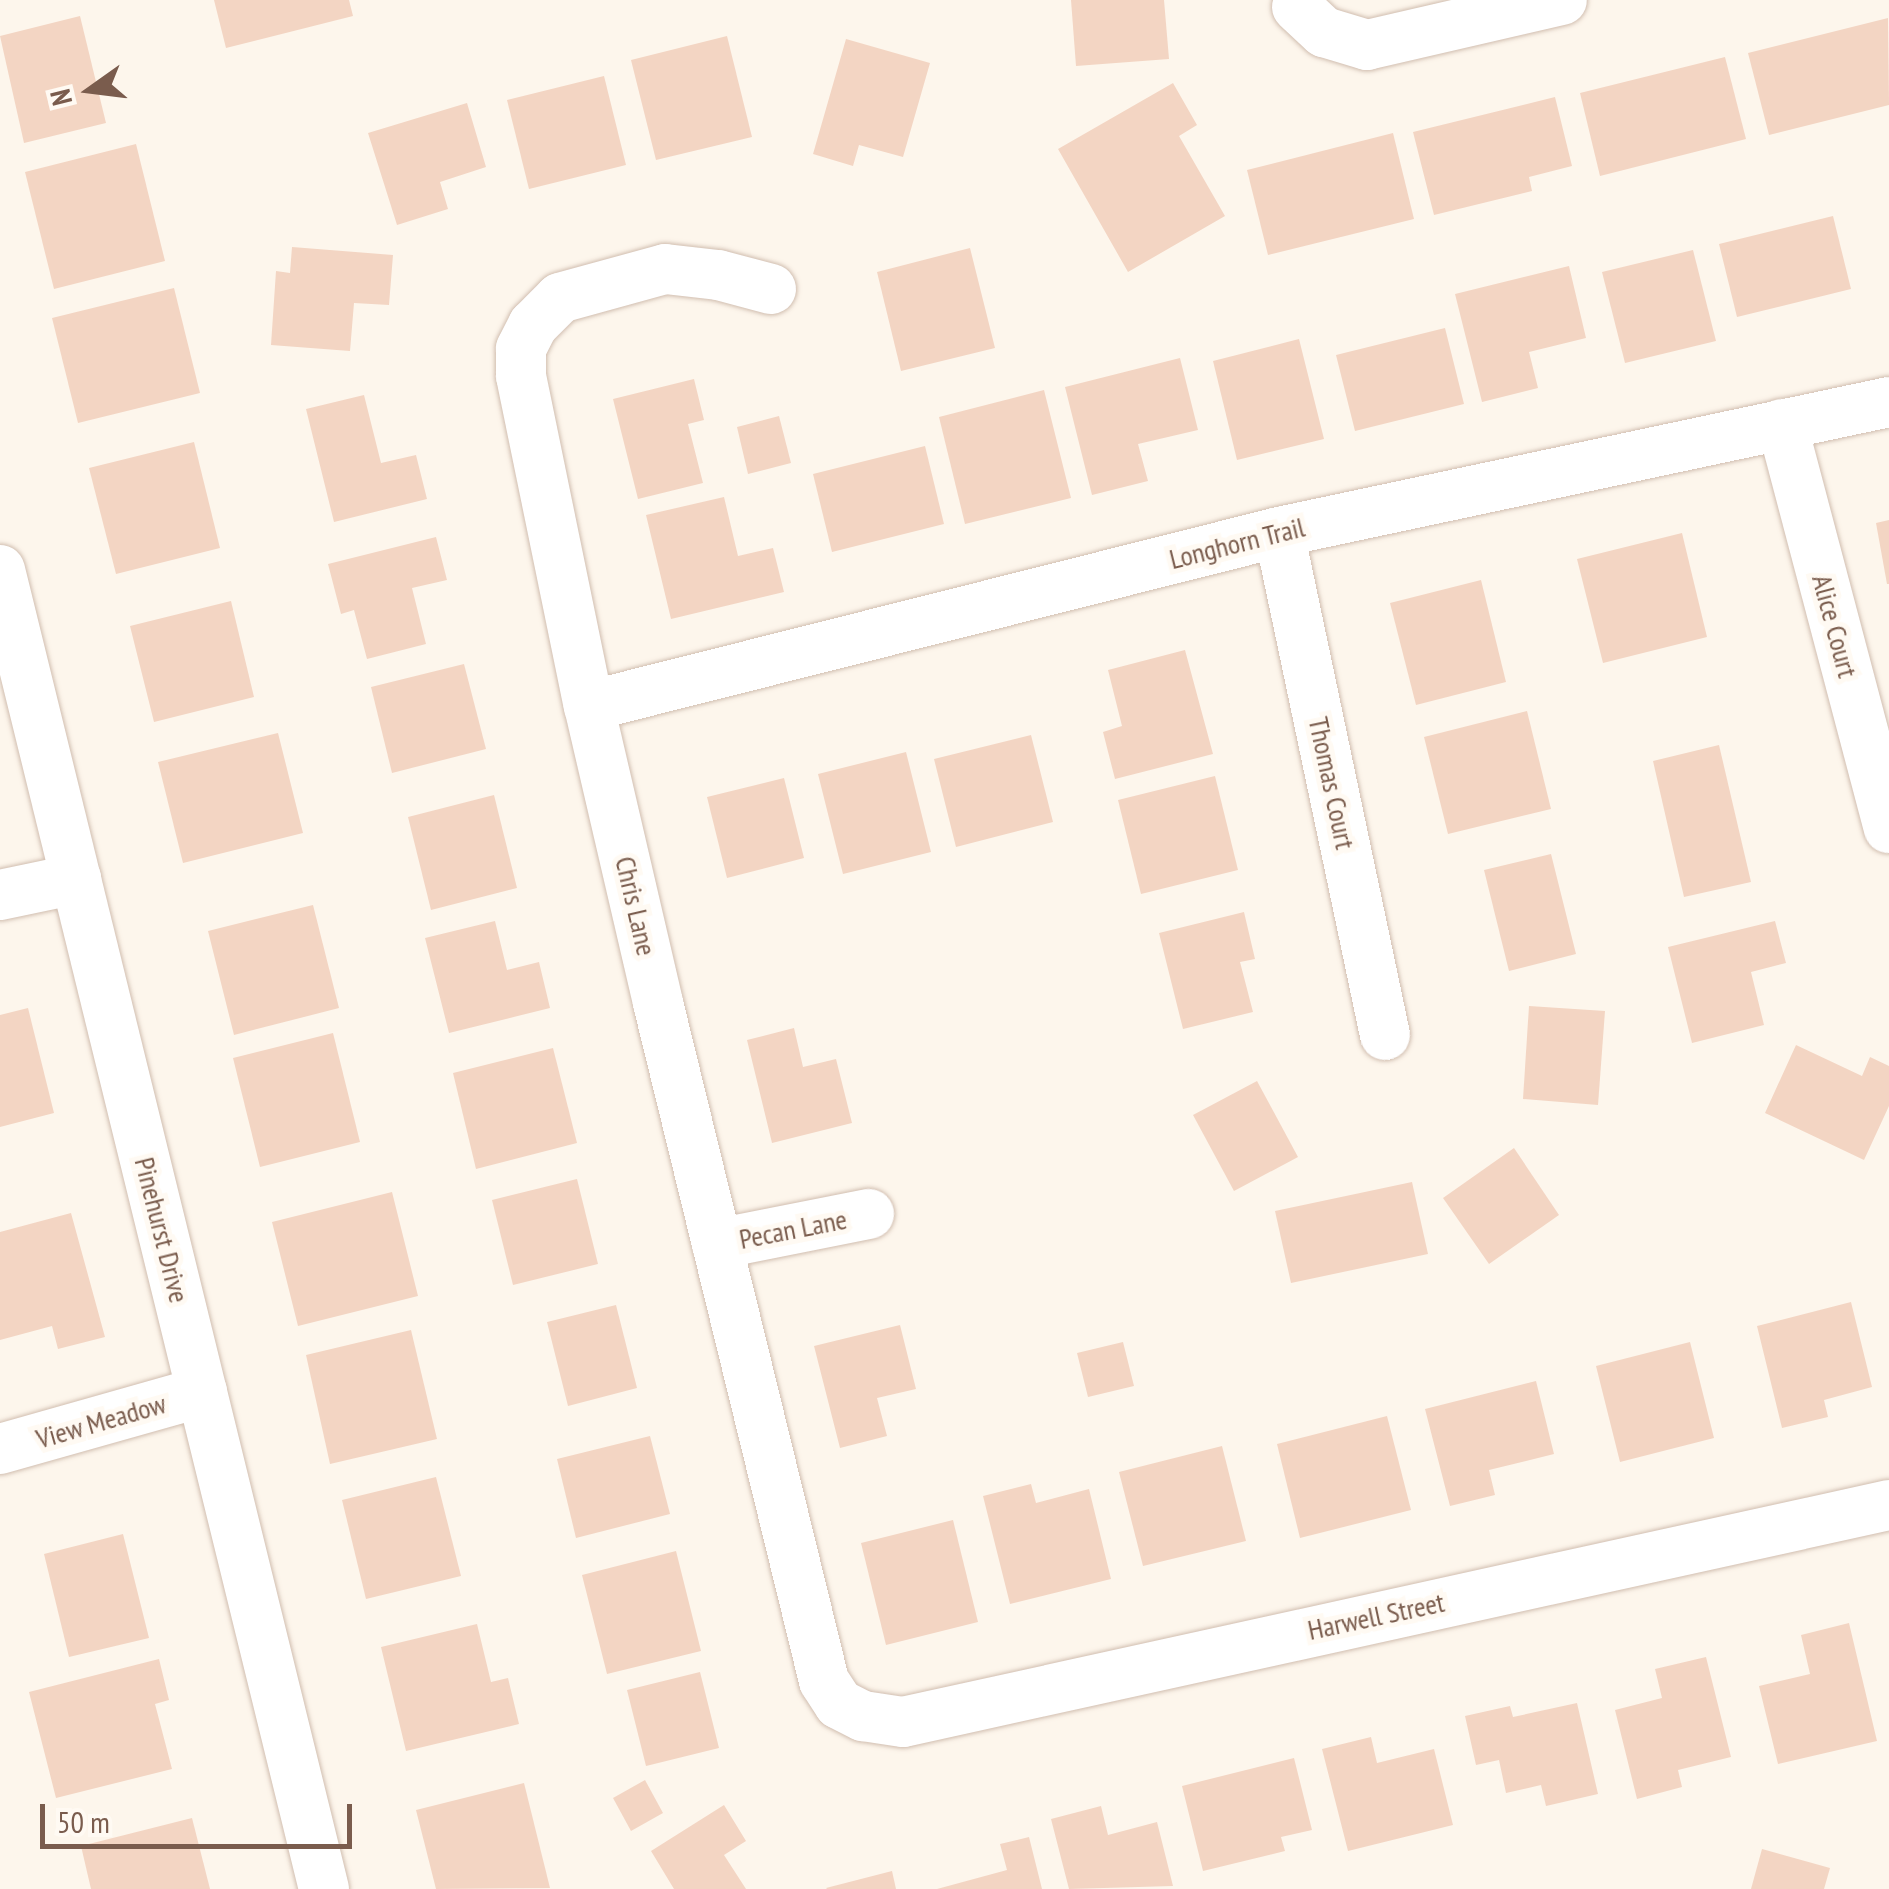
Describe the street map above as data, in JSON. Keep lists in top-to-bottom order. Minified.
{"streets":{"street":["Longhorn Trail","Alice Court","Thomas Court","Chris Lane","Pecan Lane","Pinehurst Drive","View Meadow","Harwell Street"]},"crossings":[["Longhorn Trail","Alice Court"],["Longhorn Trail","Thomas Court"],["Longhorn Trail","Chris Lane"],["Chris Lane","Pecan Lane"],["Chris Lane","Harwell Street"],["Pinehurst Drive","View Meadow"]],"scale_bar":"50 m","north":"left"}
